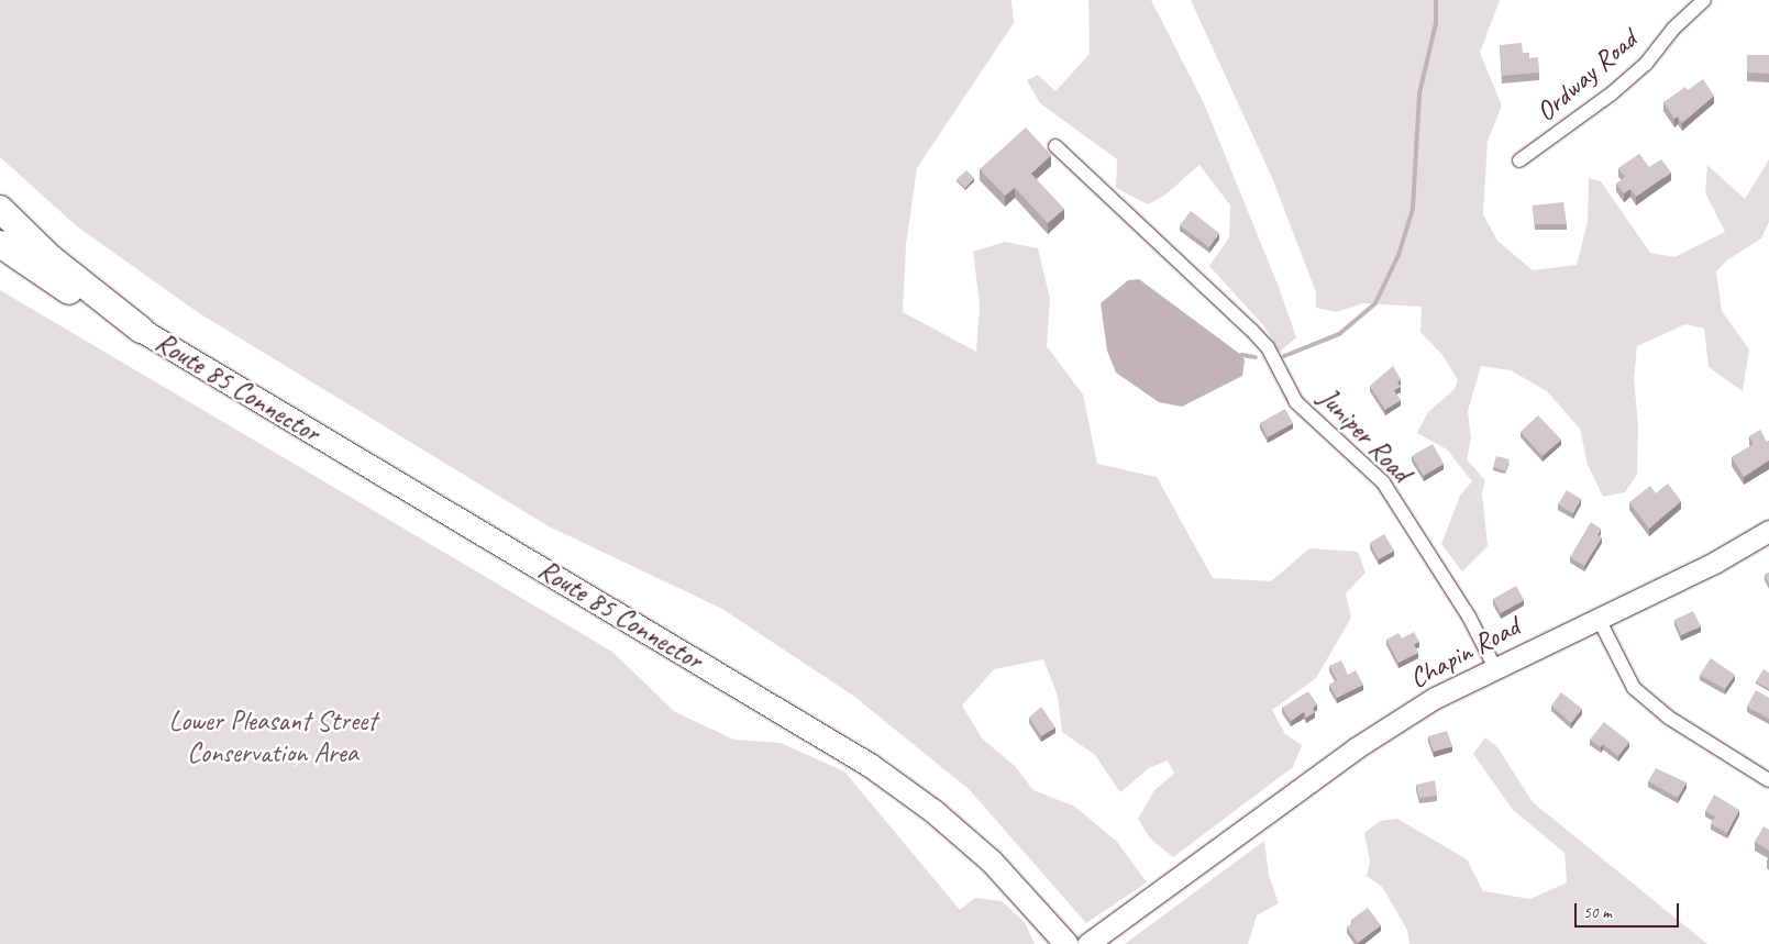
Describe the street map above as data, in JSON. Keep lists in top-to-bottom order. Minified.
{"streets":{"highway":["Route 85 Connector"],"street":["Ordway Road","Juniper Road","Chapin Road"]},"crossings":[["Juniper Road","Chapin Road"]],"parks":["Lower Pleasant Street Conservation Area"],"scale_bar":"50 m"}
